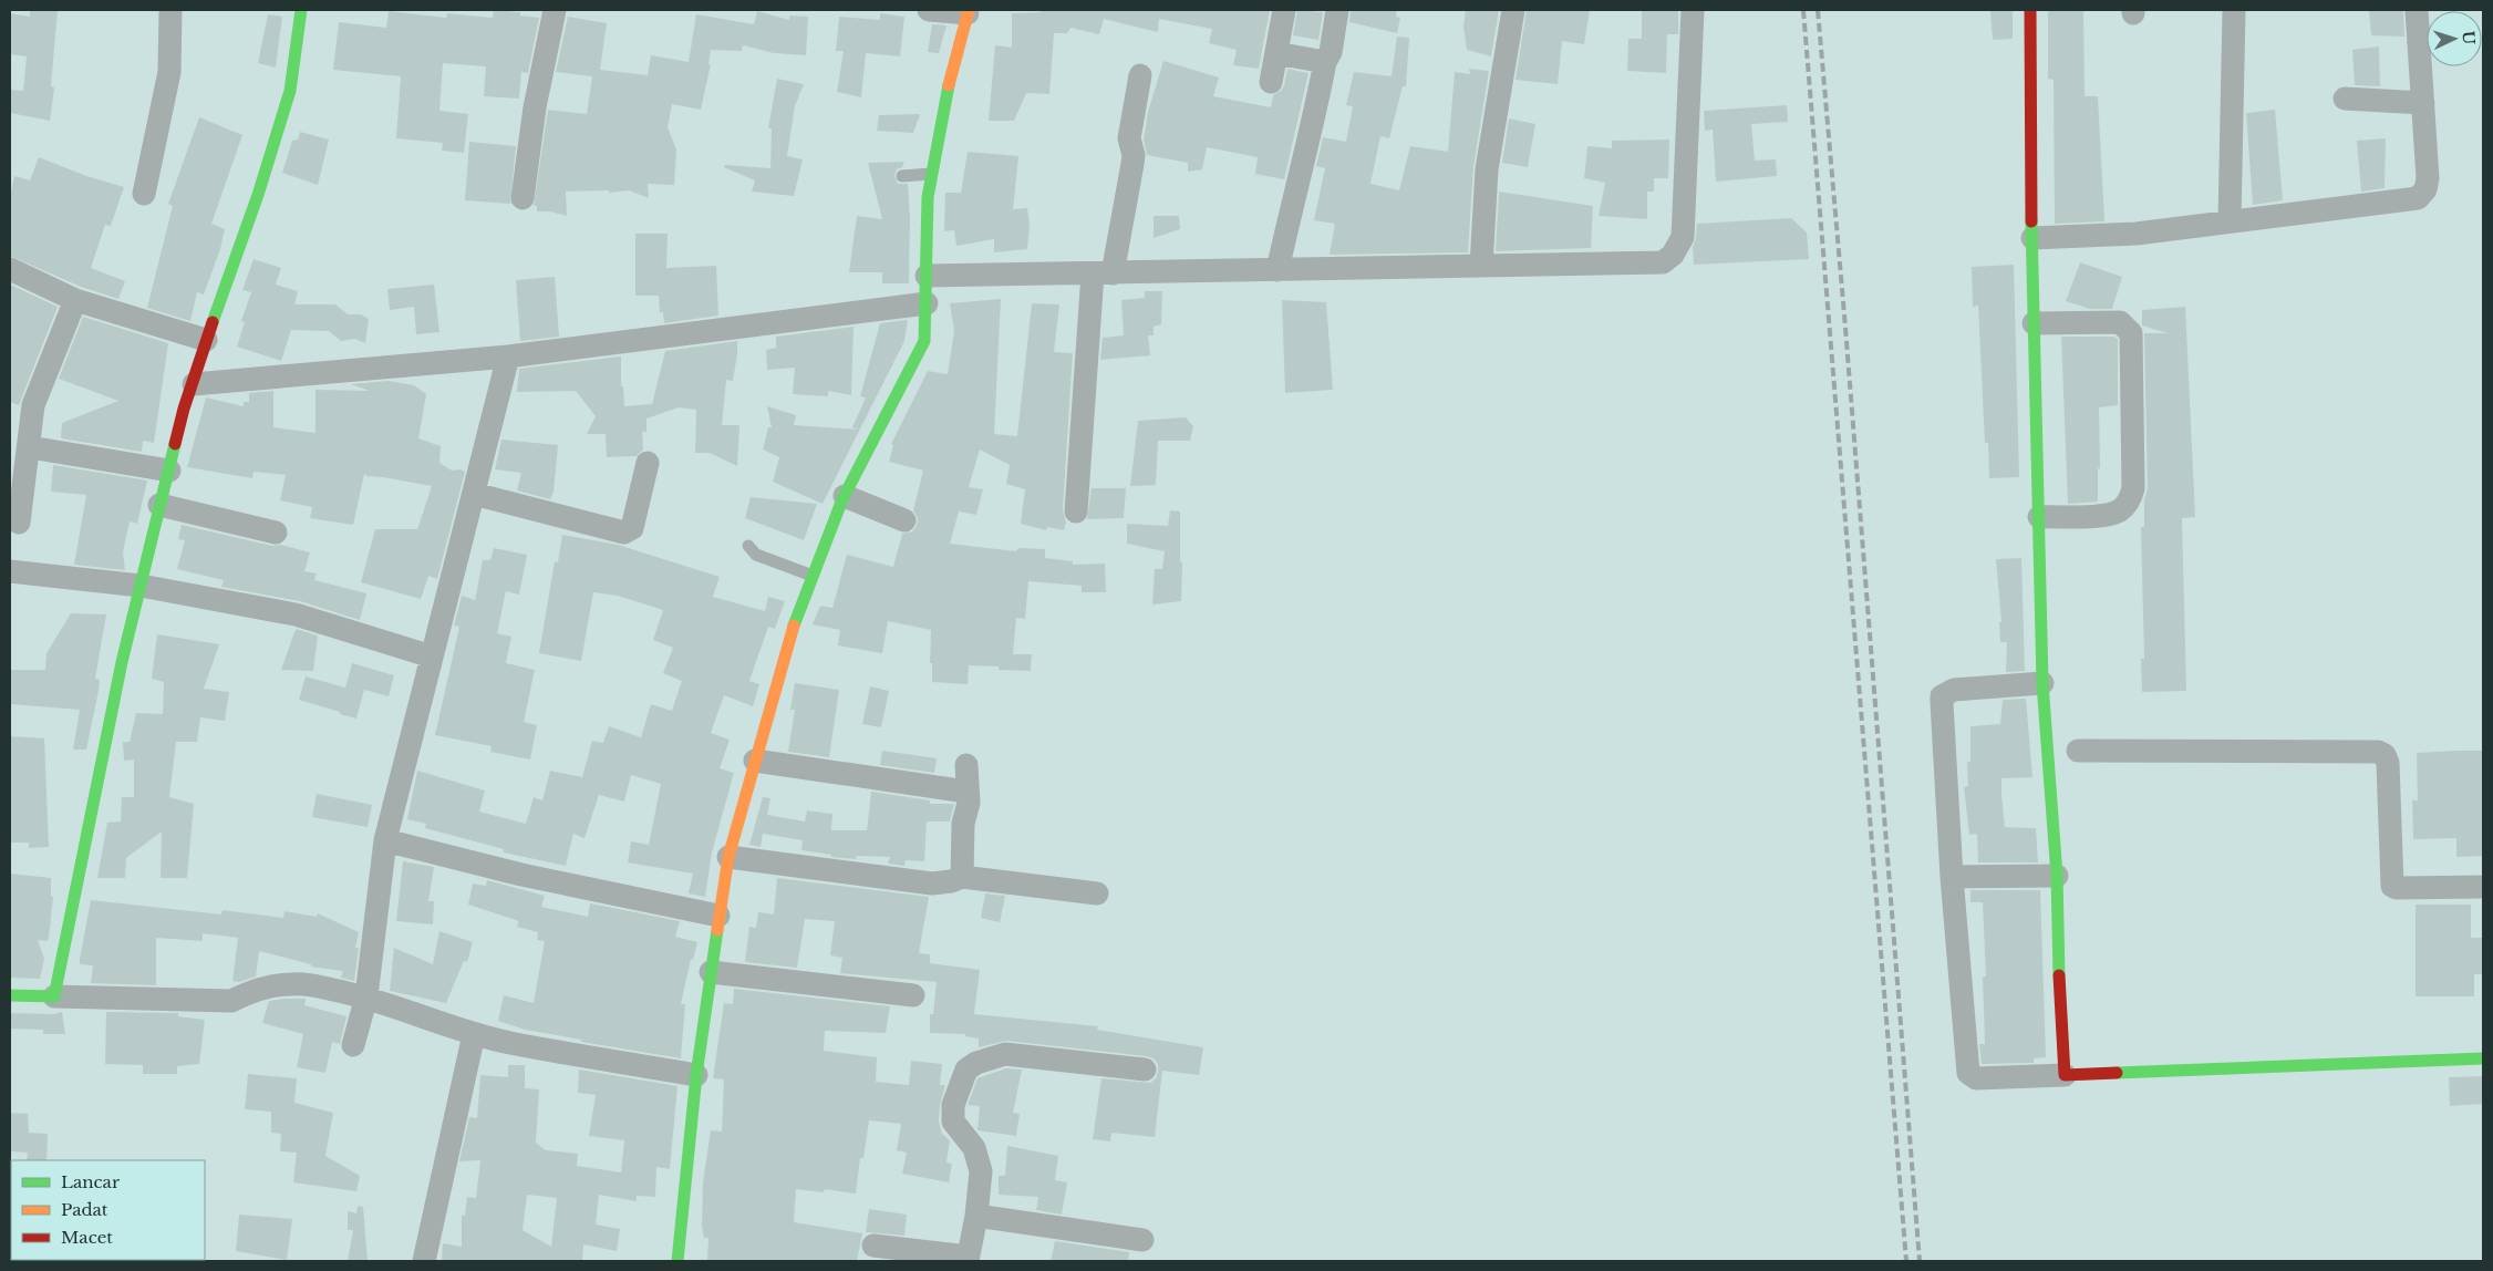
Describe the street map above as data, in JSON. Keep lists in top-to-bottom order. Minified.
{"legend":["Lancar","Padat","Macet"],"north":"right"}
